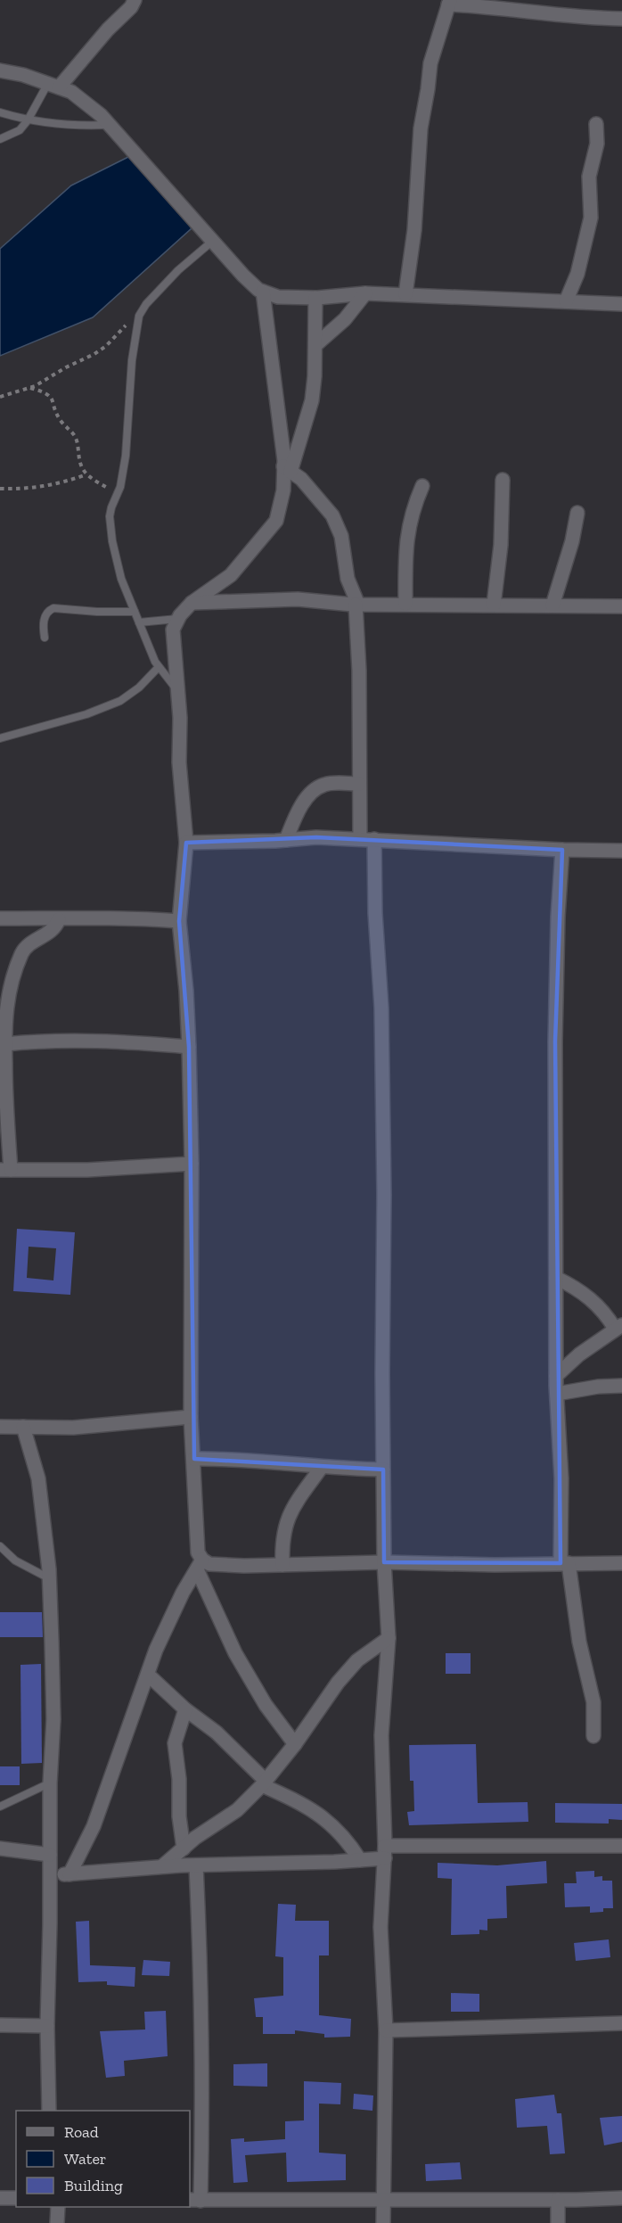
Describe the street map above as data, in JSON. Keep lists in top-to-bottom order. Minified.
{"legend":["Road","Water","Building"]}
